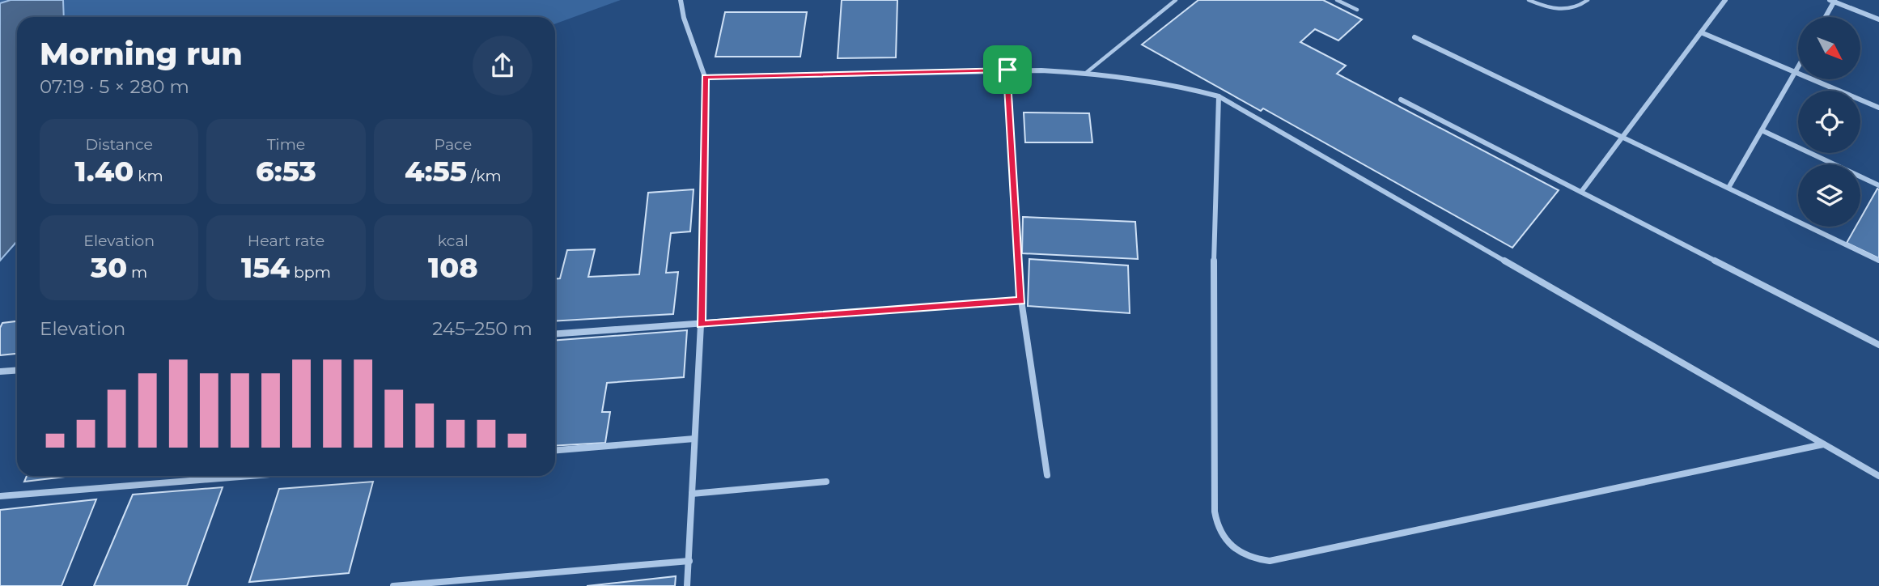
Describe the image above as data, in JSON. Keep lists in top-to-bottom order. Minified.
{"north":"bottom right","page":{"heading":["Morning run","07:19 · 5 × 280 m"],"stats":[["Distance","1.40 km"],["Time","6:53"],["Pace","4:55 /km"],["Elevation","30 m"],["Heart rate","154 bpm"],["kcal","108"]],"chart":["Elevation","245–250 m"]}}
